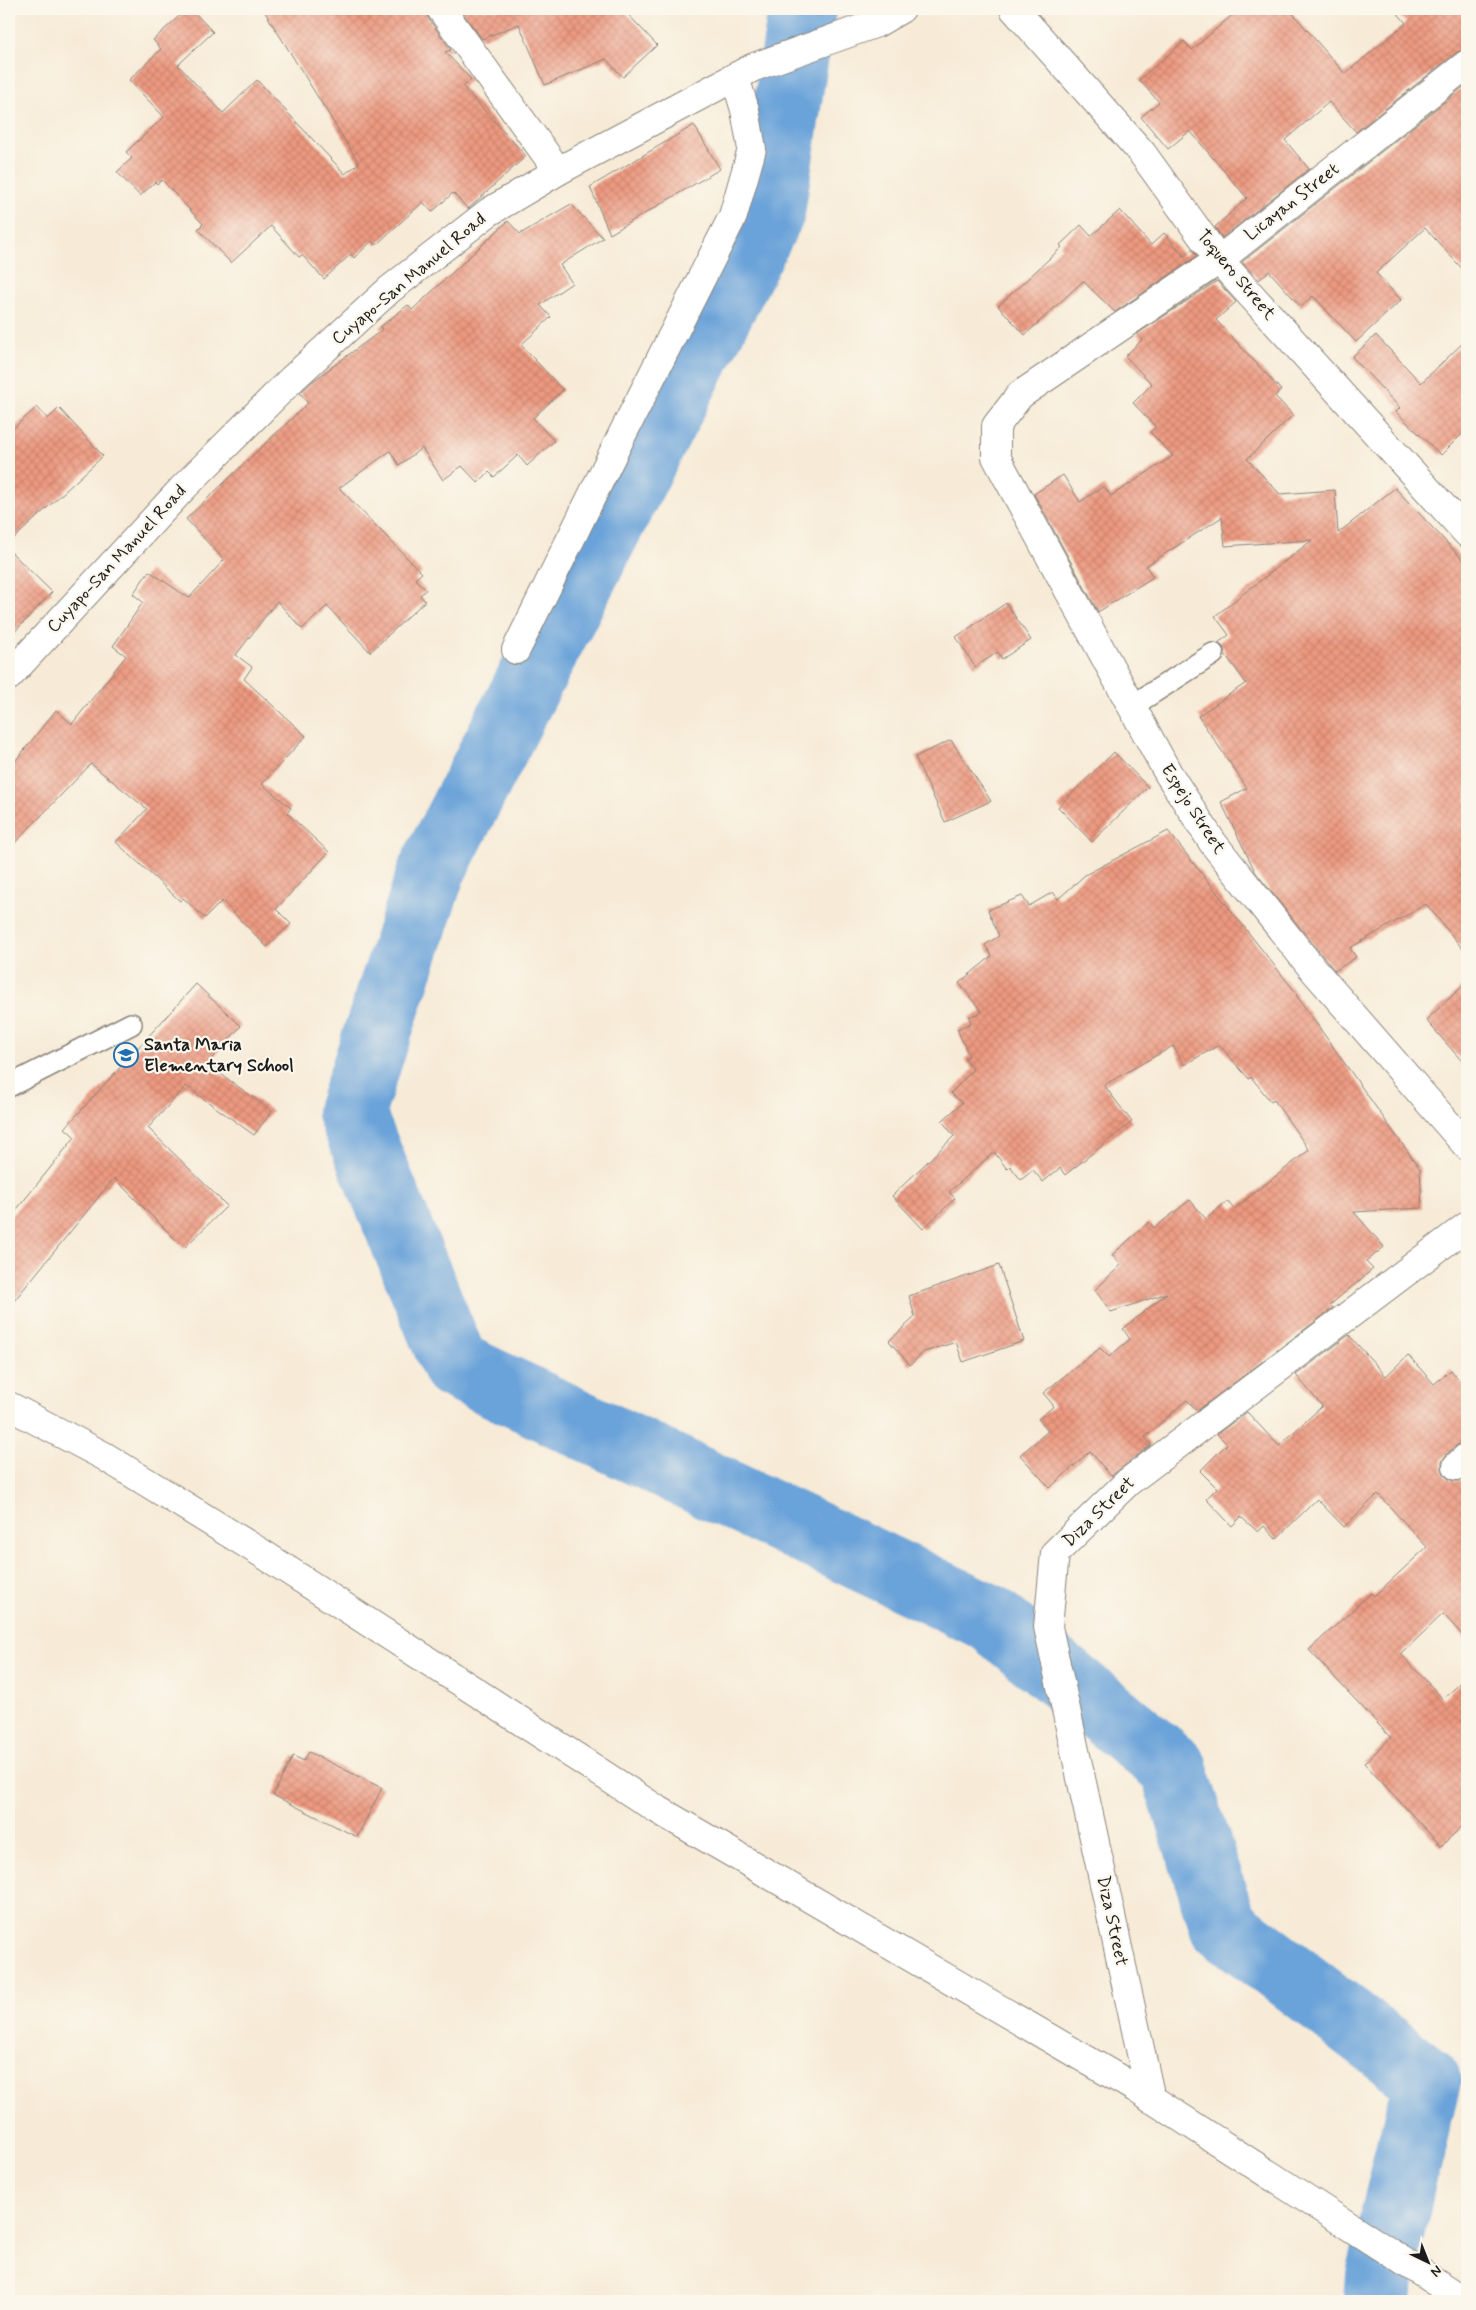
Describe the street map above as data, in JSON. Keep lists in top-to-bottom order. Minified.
{"streets":{"street":["Licayan Street","Toquero Street","Cuyapo-San Manuel Road","Espejo Street","Diza Street"]},"crossings":[["Licayan Street","Toquero Street"],["Licayan Street","Espejo Street"]],"places":{"school or university":["Santa Maria Elementary School"]},"north":"bottom right"}
